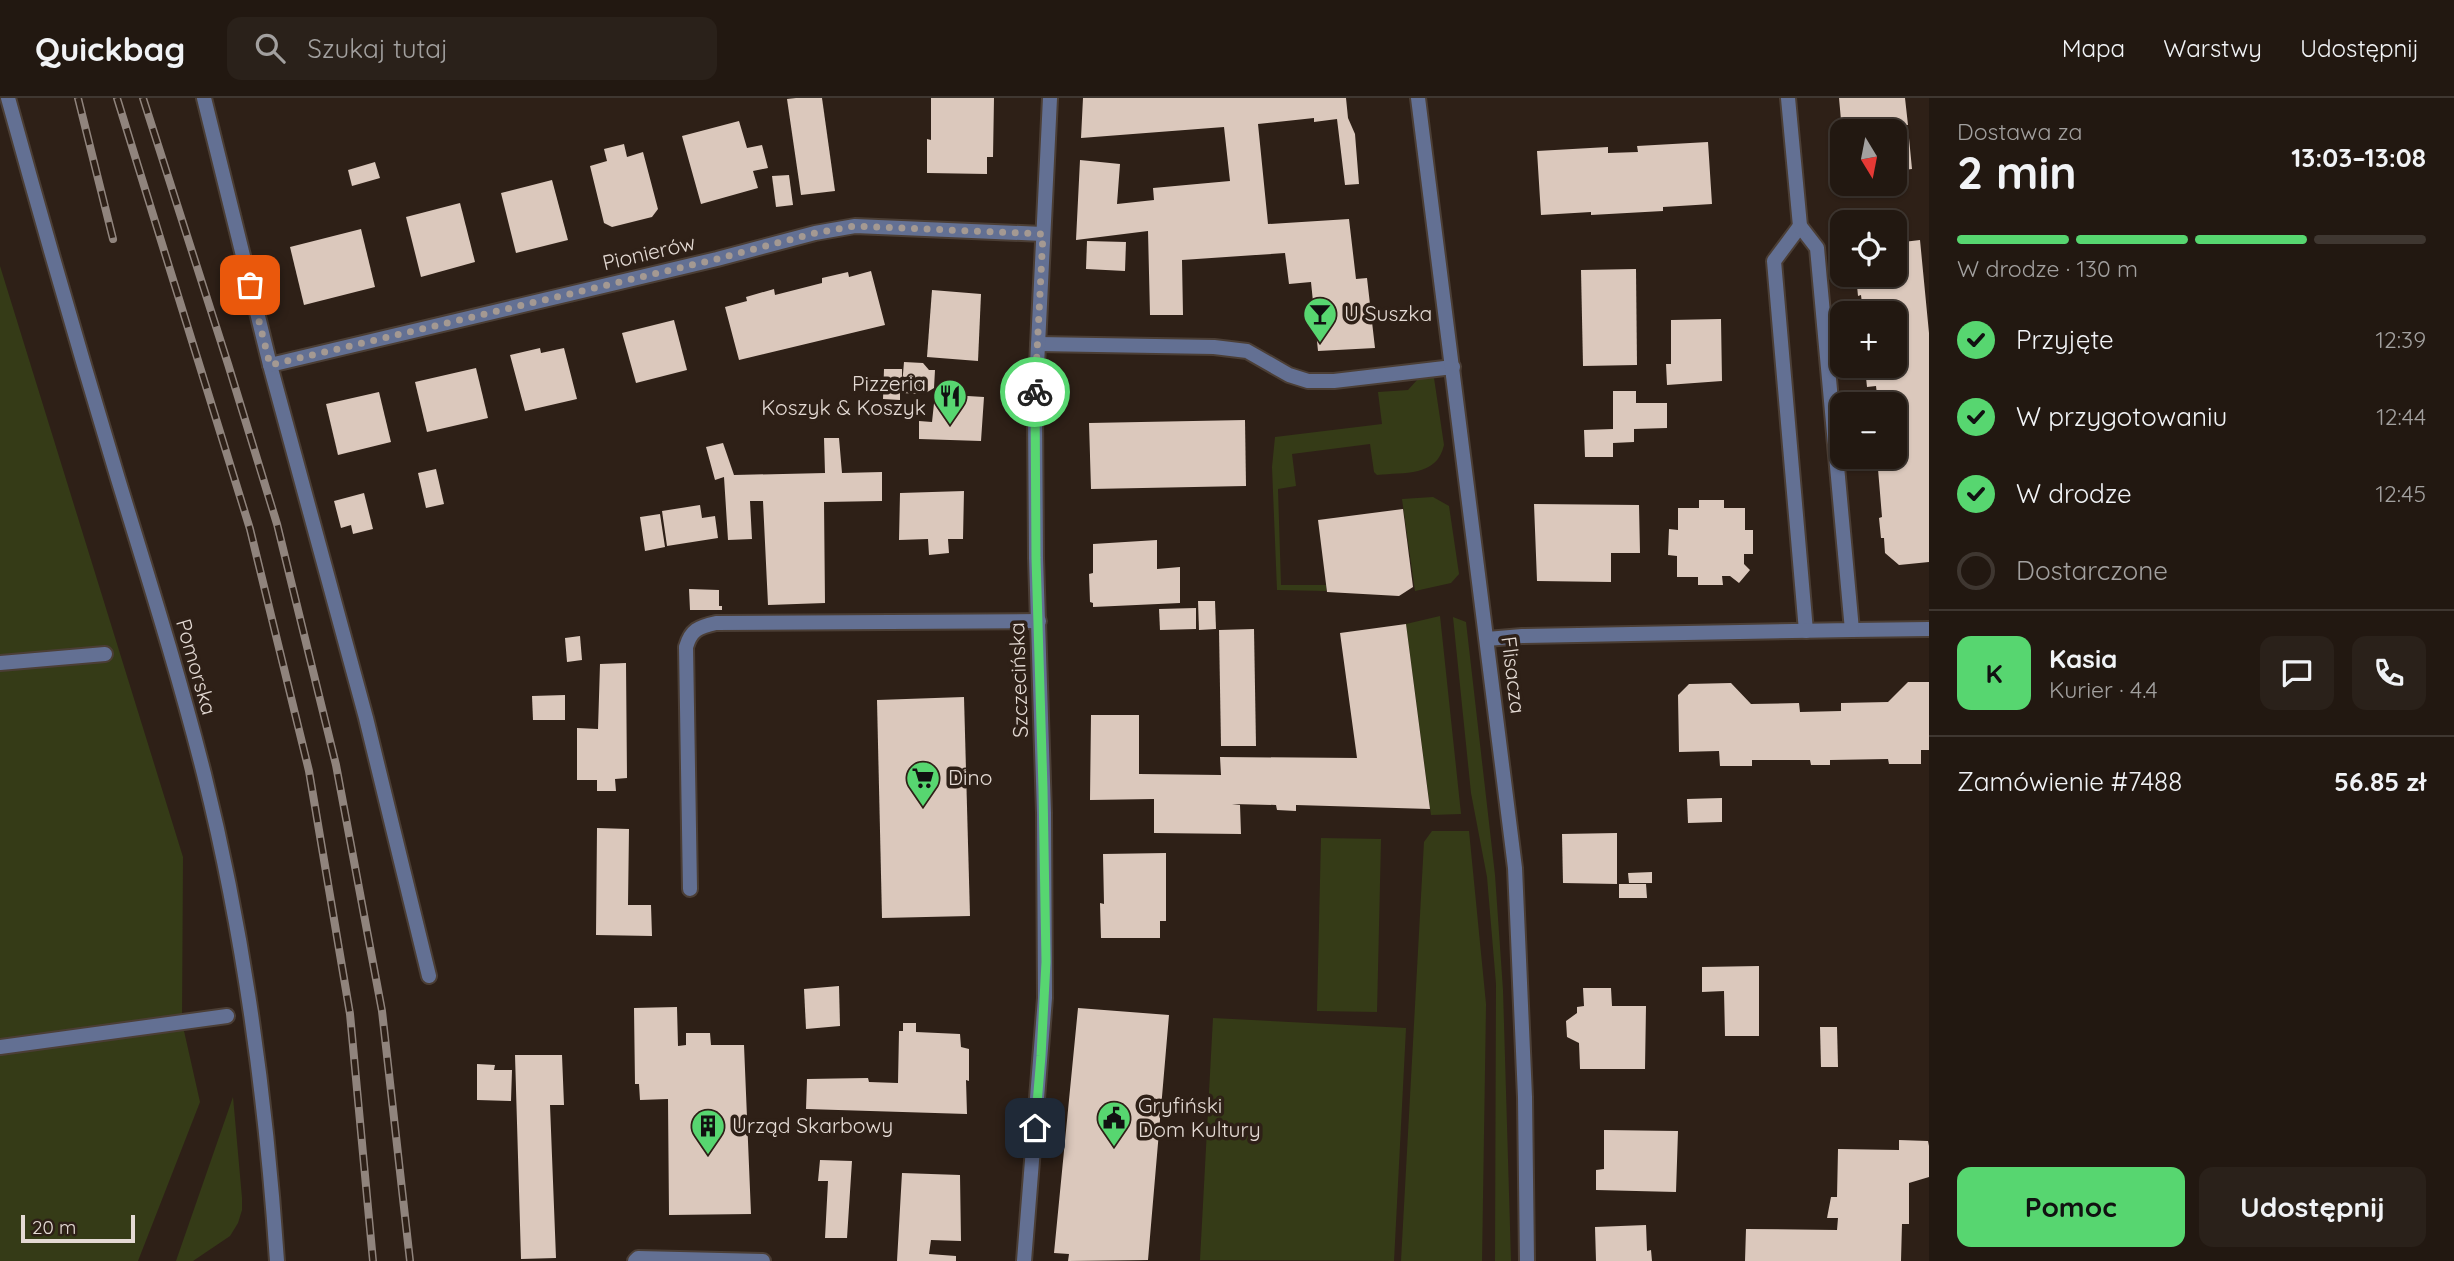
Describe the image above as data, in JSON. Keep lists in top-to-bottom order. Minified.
{"streets":{"street":["Pionierów","Pomorska","Flisacza","Szczecińska"]},"crossings":[["Pionierów","Szczecińska"]],"places":{"bar":["U Suszka"],"restaurant":["Pizzeria Koszyk & Koszyk"],"supermarket":["Dino"],"public building":["Gryfiński Dom Kultury"],"building":["Urząd Skarbowy"]},"scale_bar":"20 m","north":"bottom","page":{"header":"Quickbag","search":"Szukaj tutaj","nav":["Mapa","Warstwy","Udostępnij"],"heading":["2 min","Dostawa za","13:03–13:08"],"panel":["Kasia","Kurier · 4.4","Zamówienie #7488","56.85 zł"],"map_buttons":["+","−"],"bar":"W drodze · 130 m","list":[["Przyjęte","12:39"],["W przygotowaniu","12:44"],["W drodze","12:45"],"Dostarczone"],"round":"K","buttons":["Pomoc","Udostępnij"],"scale":"20 m"}}
